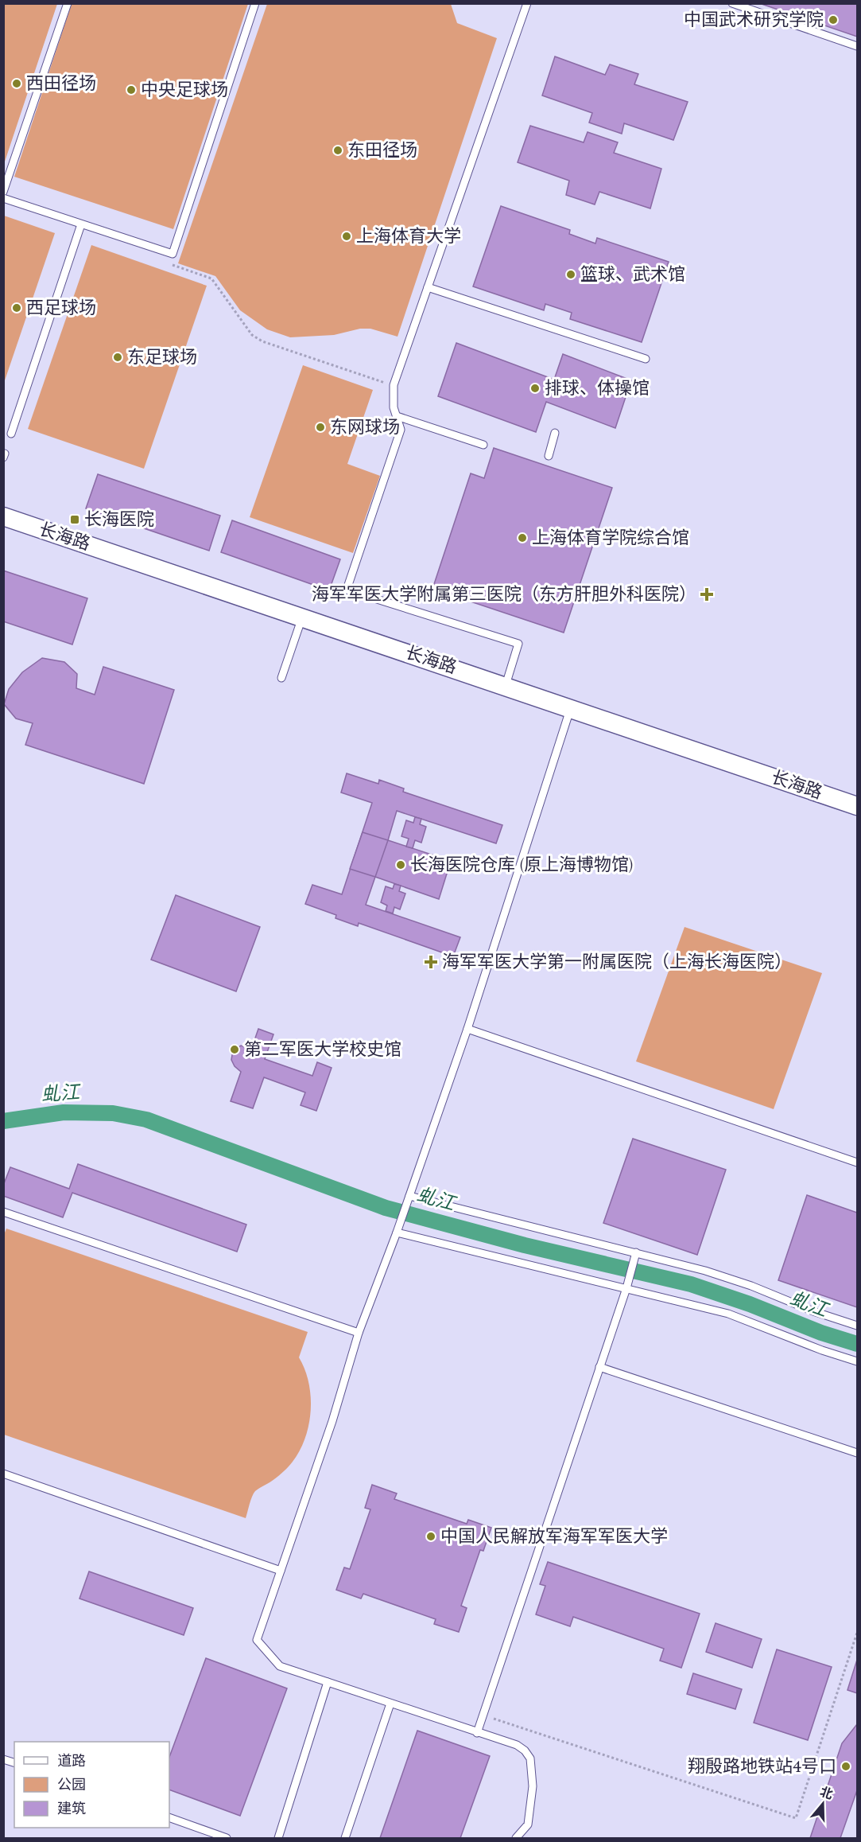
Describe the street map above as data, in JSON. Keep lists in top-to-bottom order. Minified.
{"streets":{"street":["长海路"]},"water":["虬江"],"places":{"other":["中国武术研究学院","西田径场","中央足球场","东田径场","上海体育大学","篮球、武术馆","西足球场","东足球场","排球、体操馆","东网球场","上海体育学院综合馆","长海医院仓库 (原上海博物馆)","第二军医大学校史馆","中国人民解放军海军军医大学","翔殷路地铁站4号口"],"transit":["长海医院"],"health":["海军军医大学附属第三医院（东方肝胆外科医院）","海军军医大学第一附属医院（上海长海医院）"]},"legend":["道路","公园","建筑"],"north":"top"}
